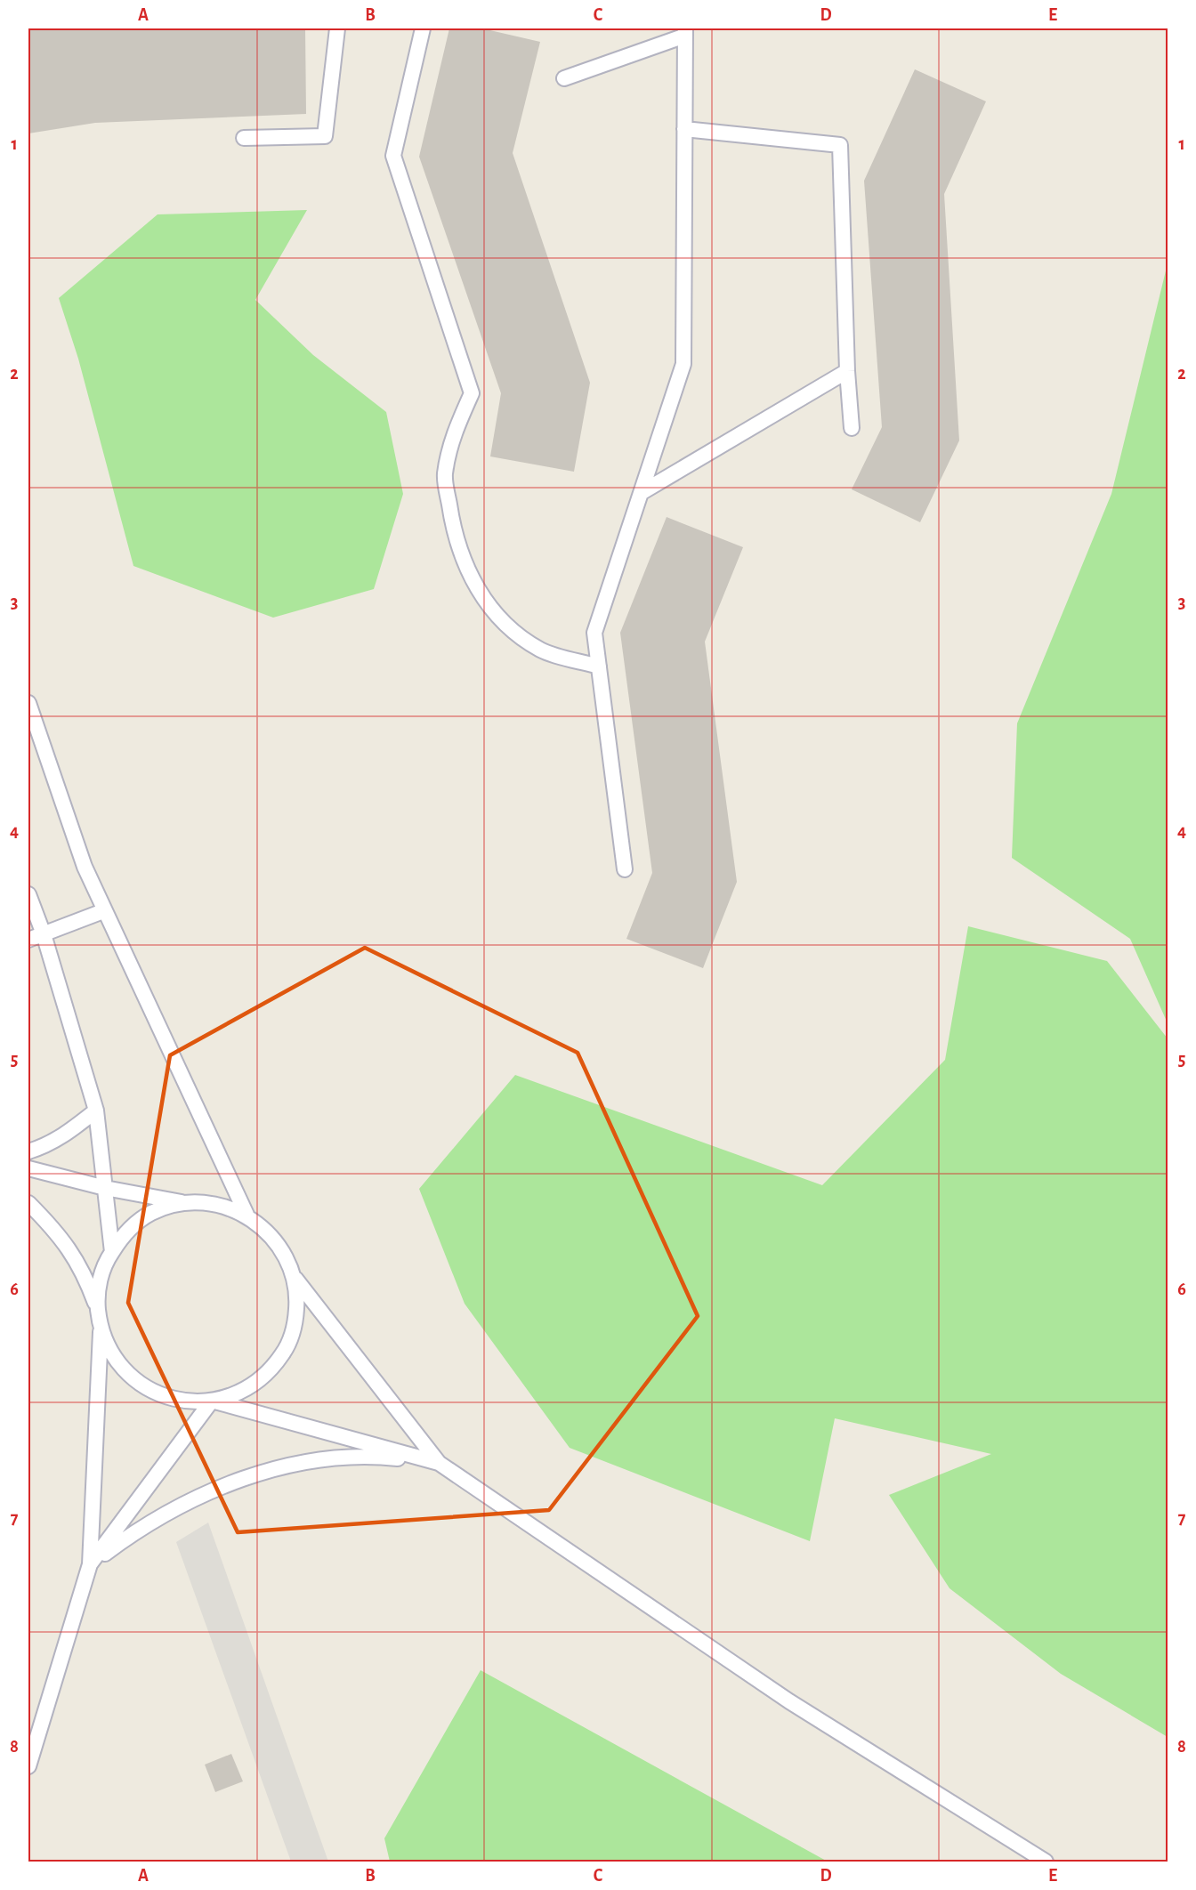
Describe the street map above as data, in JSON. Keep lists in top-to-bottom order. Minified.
{"grid":{"columns":["A","B","C","D","E"],"rows":["1","2","3","4","5","6","7","8"]}}
